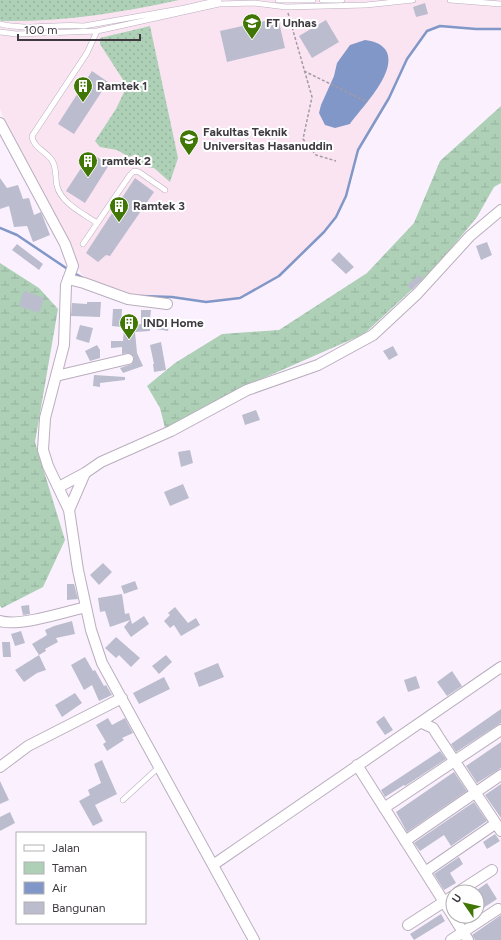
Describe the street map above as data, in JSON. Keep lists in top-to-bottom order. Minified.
{"places":{"school or university":["FT Unhas","Fakultas Teknik Universitas Hasanuddin"],"building":["Ramtek 1","ramtek 2","Ramtek 3","INDI Home"]},"legend":["Jalan","Taman","Air","Bangunan"],"scale_bar":"100 m","north":"top left"}
